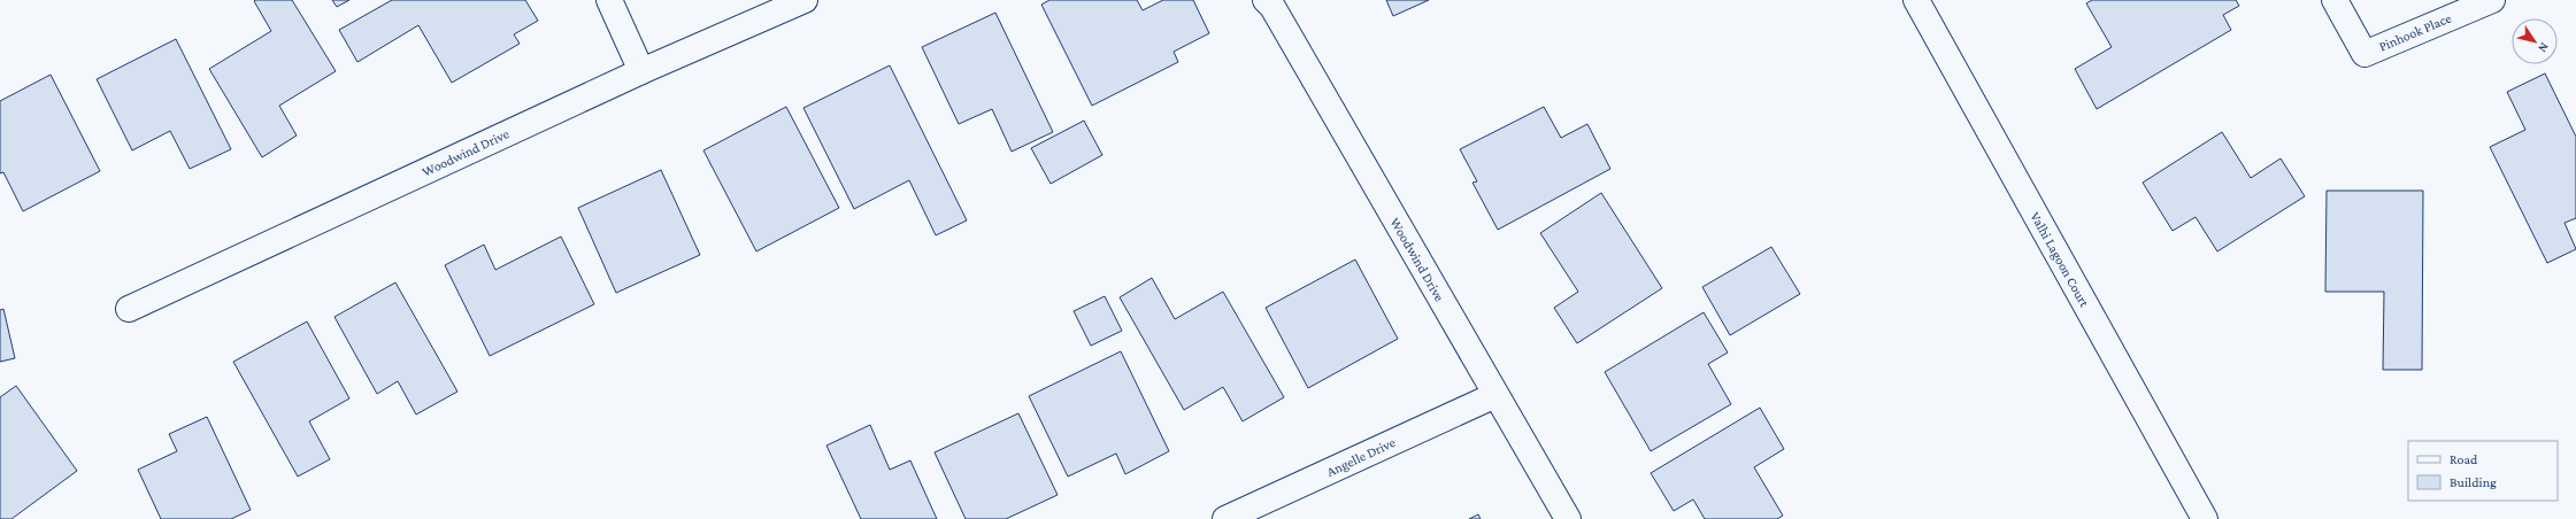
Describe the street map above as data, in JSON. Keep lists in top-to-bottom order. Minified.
{"streets":{"street":["Pinhook Place","Woodwind Drive","Valhi Lagoon Court","Angelle Drive"]},"crossings":[["Woodwind Drive","Angelle Drive"]],"legend":["Road","Building"],"north":"bottom right"}
